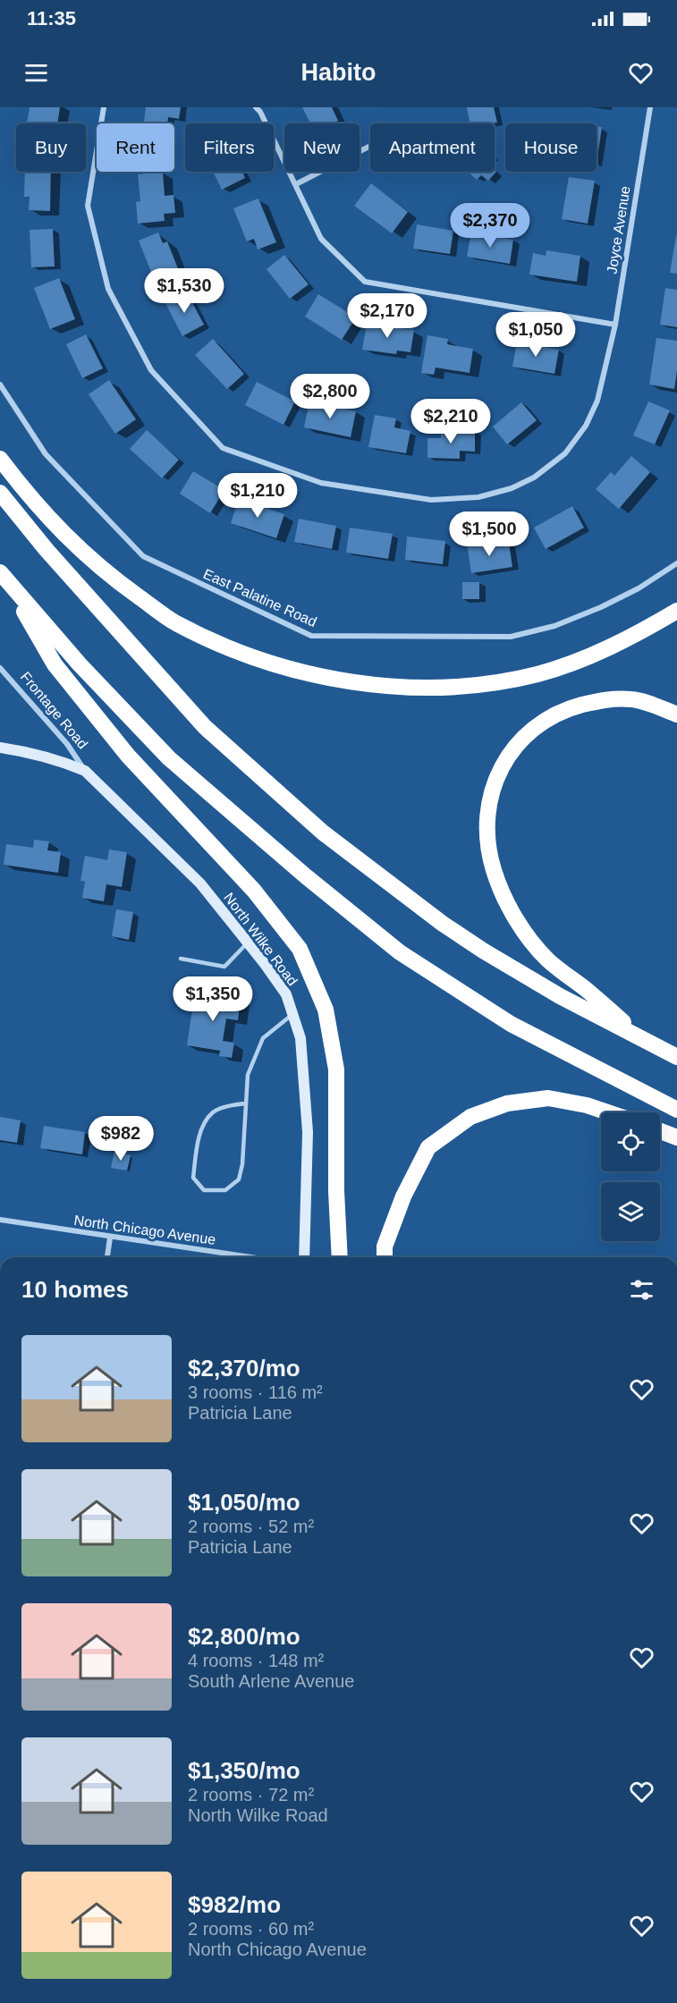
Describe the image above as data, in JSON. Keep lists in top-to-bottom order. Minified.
{"streets":{"street":["Joyce Avenue","East Palatine Road","Frontage Road","North Wilke Road","North Chicago Avenue"]},"crossings":[["Frontage Road","North Wilke Road"]],"page":{"status":"11:35","header":"Habito","chip":["Buy","Rent","Filters","New","Apartment","House"],"price":["$2,370","$1,530","$2,170","$1,050","$2,800","$2,210","$1,210","$1,500","$1,350","$982"],"heading":"10 homes","list":[{"name":"$2,370/mo","note":"3 rooms · 116 m² · Patricia Lane"},{"name":"$1,050/mo","note":"2 rooms · 52 m² · Patricia Lane"},{"name":"$2,800/mo","note":"4 rooms · 148 m² · South Arlene Avenue"},{"name":"$1,350/mo","note":"2 rooms · 72 m² · North Wilke Road"},{"name":"$982/mo","note":"2 rooms · 60 m² · North Chicago Avenue"}]}}
